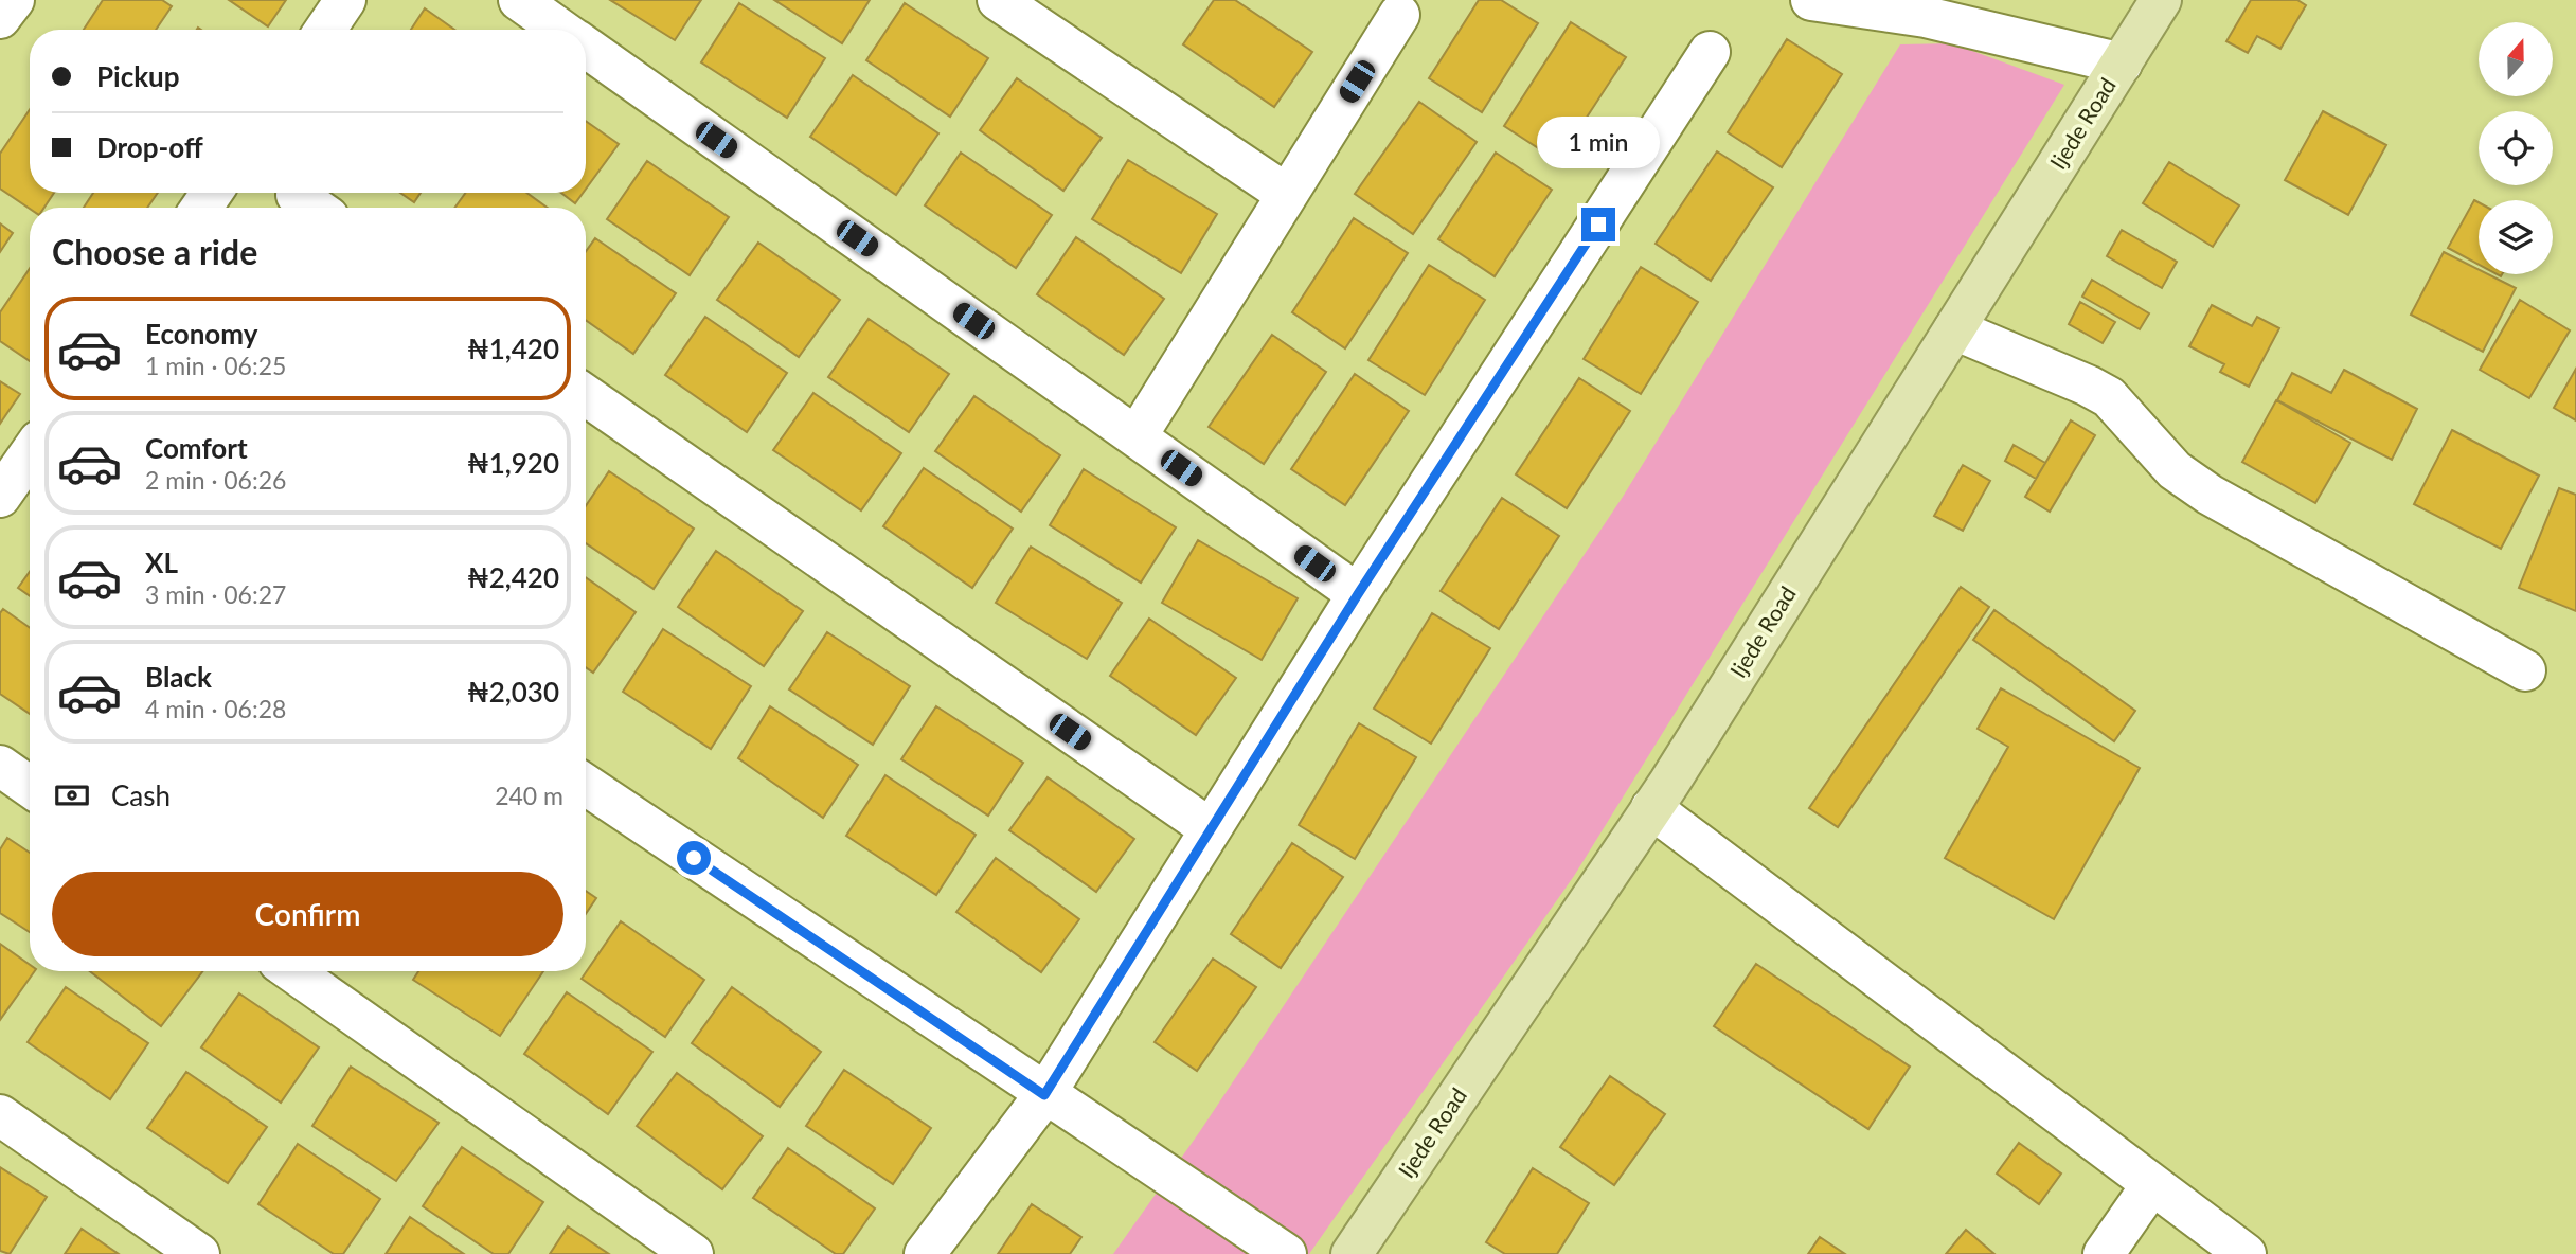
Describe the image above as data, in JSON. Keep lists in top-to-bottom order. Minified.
{"streets":{"main road":["Ijede Road"]},"north":"top","page":{"banner":["Pickup","Drop-off"],"bubble":"1 min","heading":"Choose a ride","list":[{"name":"Economy","note":"1 min · 06:25","value":"₦1,420"},{"name":"Comfort","note":"2 min · 06:26","value":"₦1,920"},{"name":"XL","note":"3 min · 06:27","value":"₦2,420"},{"name":"Black","note":"4 min · 06:28","value":"₦2,030"}],"pay":["Cash","240 m"],"buttons":"Confirm"}}
